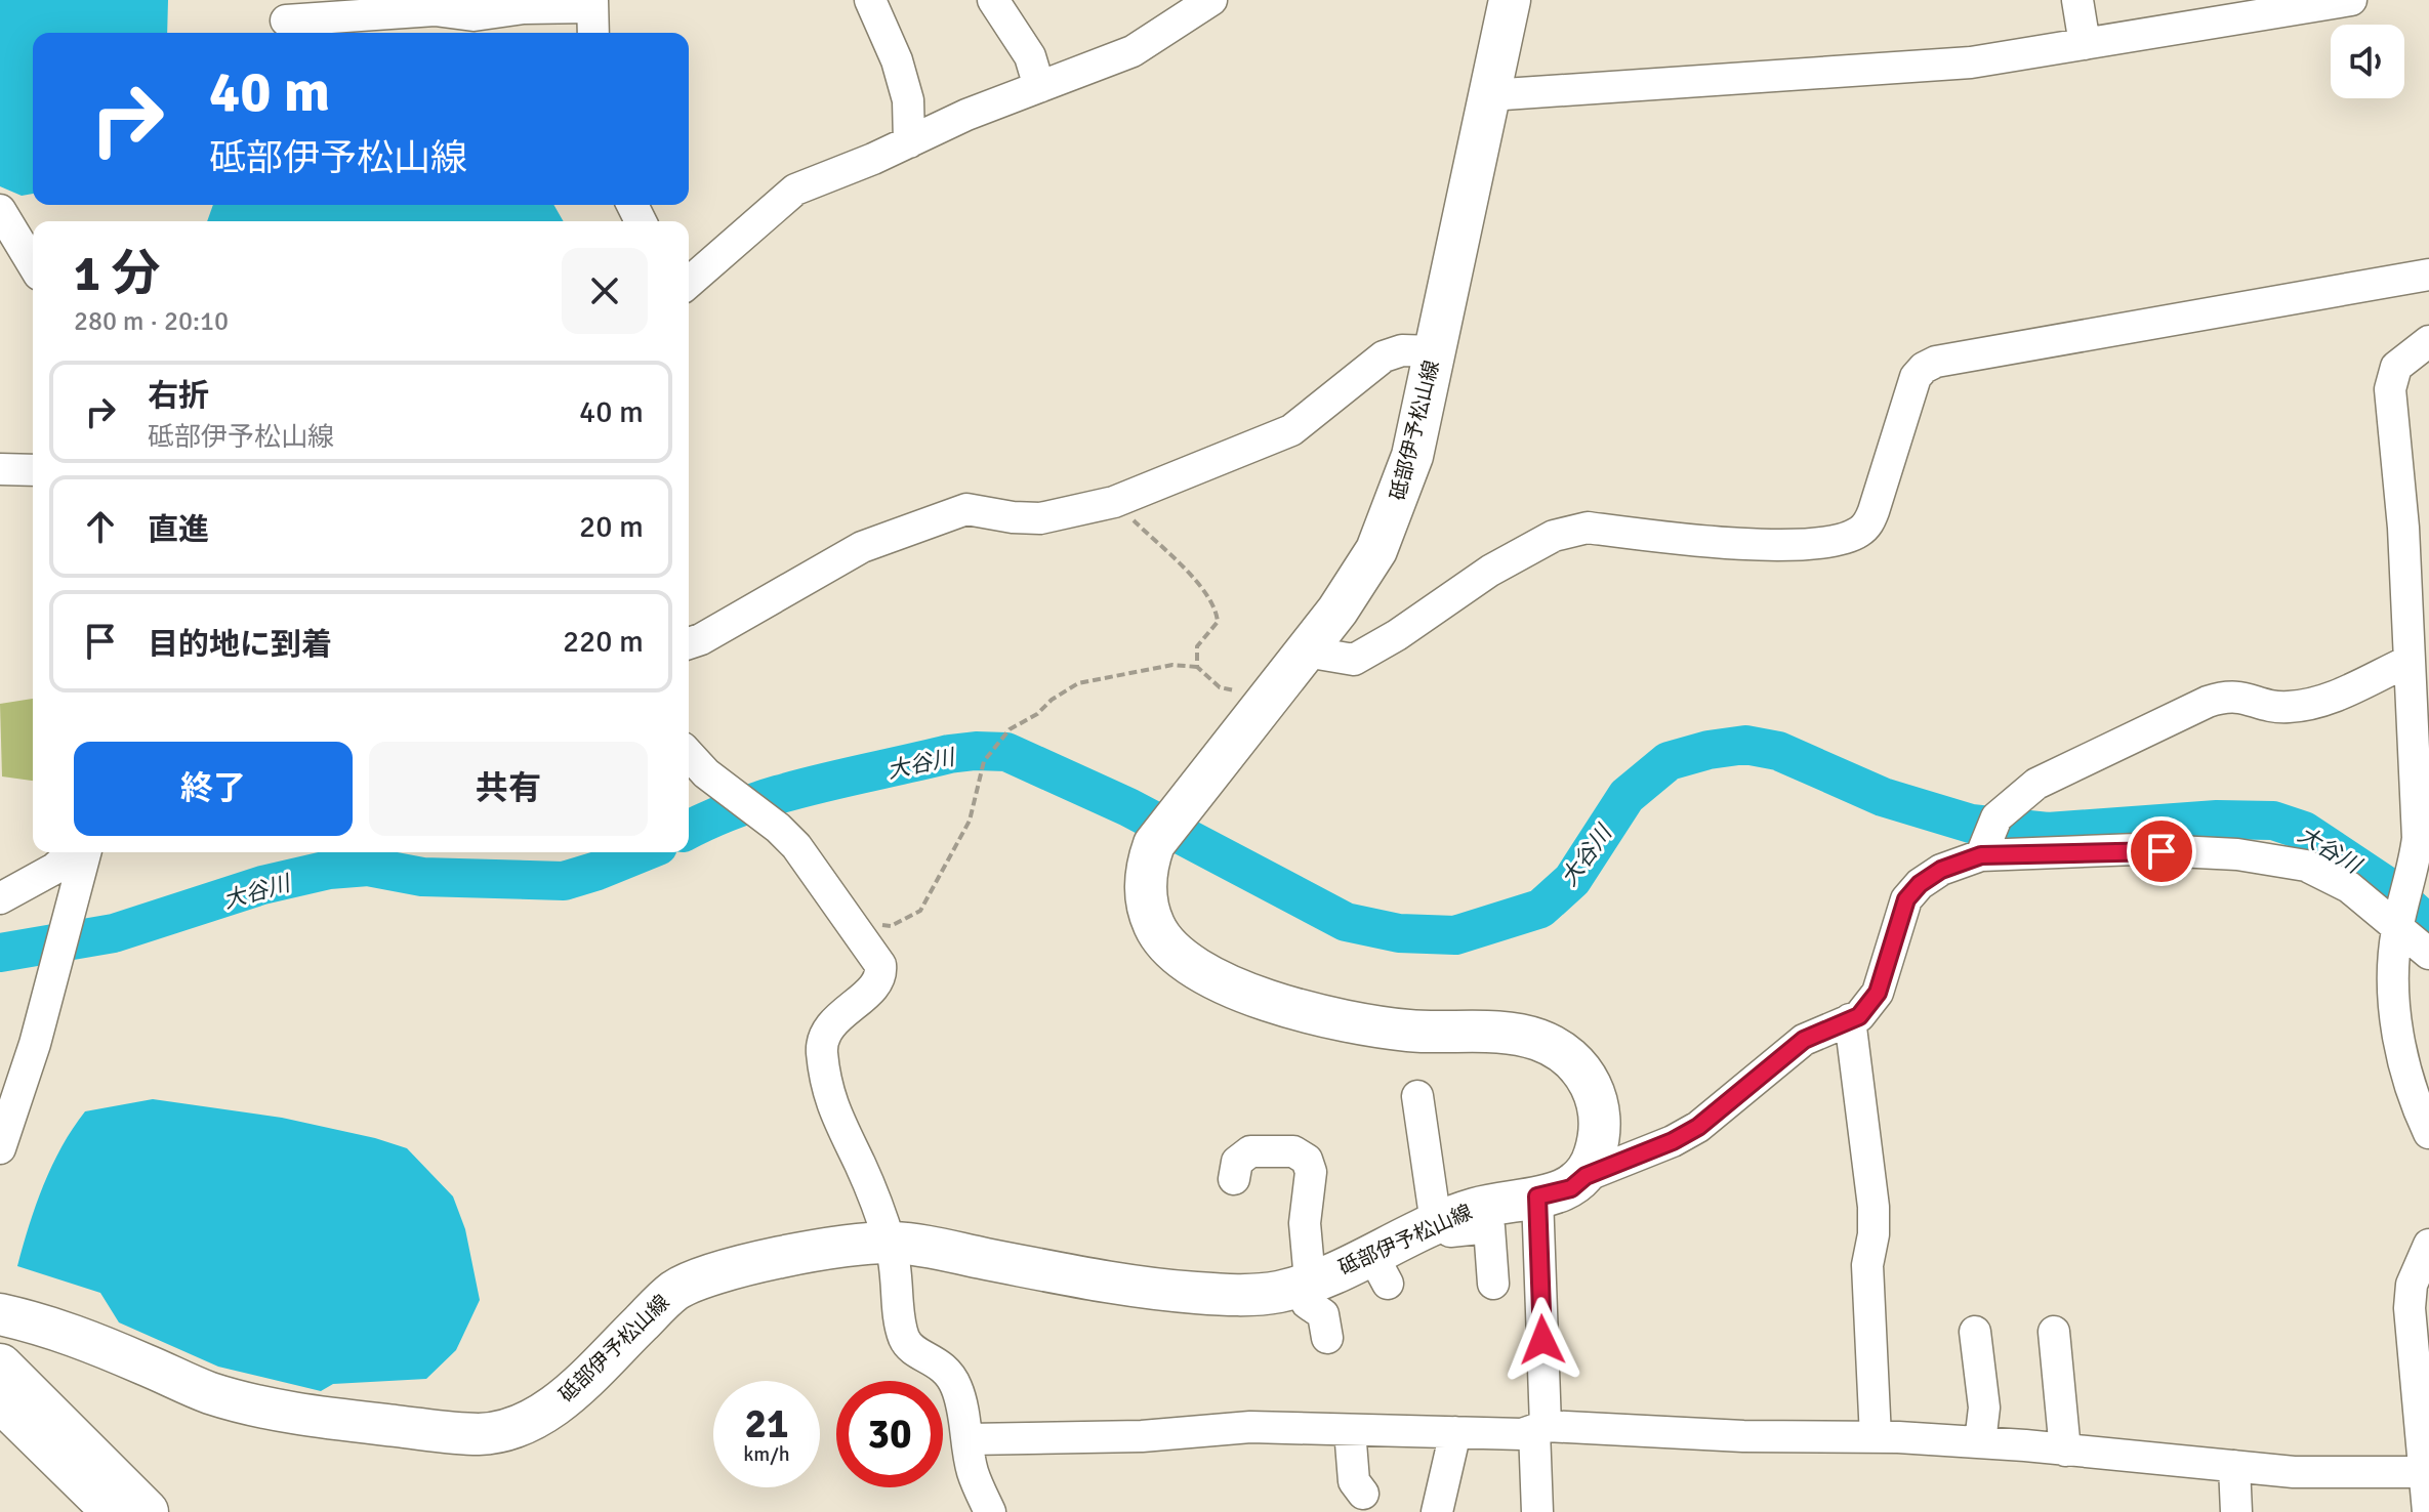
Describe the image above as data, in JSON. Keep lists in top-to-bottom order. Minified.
{"streets":{"main road":["砥部伊予松山線"]},"water":["大谷川"],"page":{"turn":["40 m","砥部伊予松山線"],"heading":["1 分","280 m · 20:10"],"list":[{"name":"右折","note":"砥部伊予松山線","value":"40 m"},{"name":"直進","value":"20 m"},{"name":"目的地に到着","value":"220 m"}],"buttons":["終了","共有"],"speed":"21 km/h","limit":"30"}}
